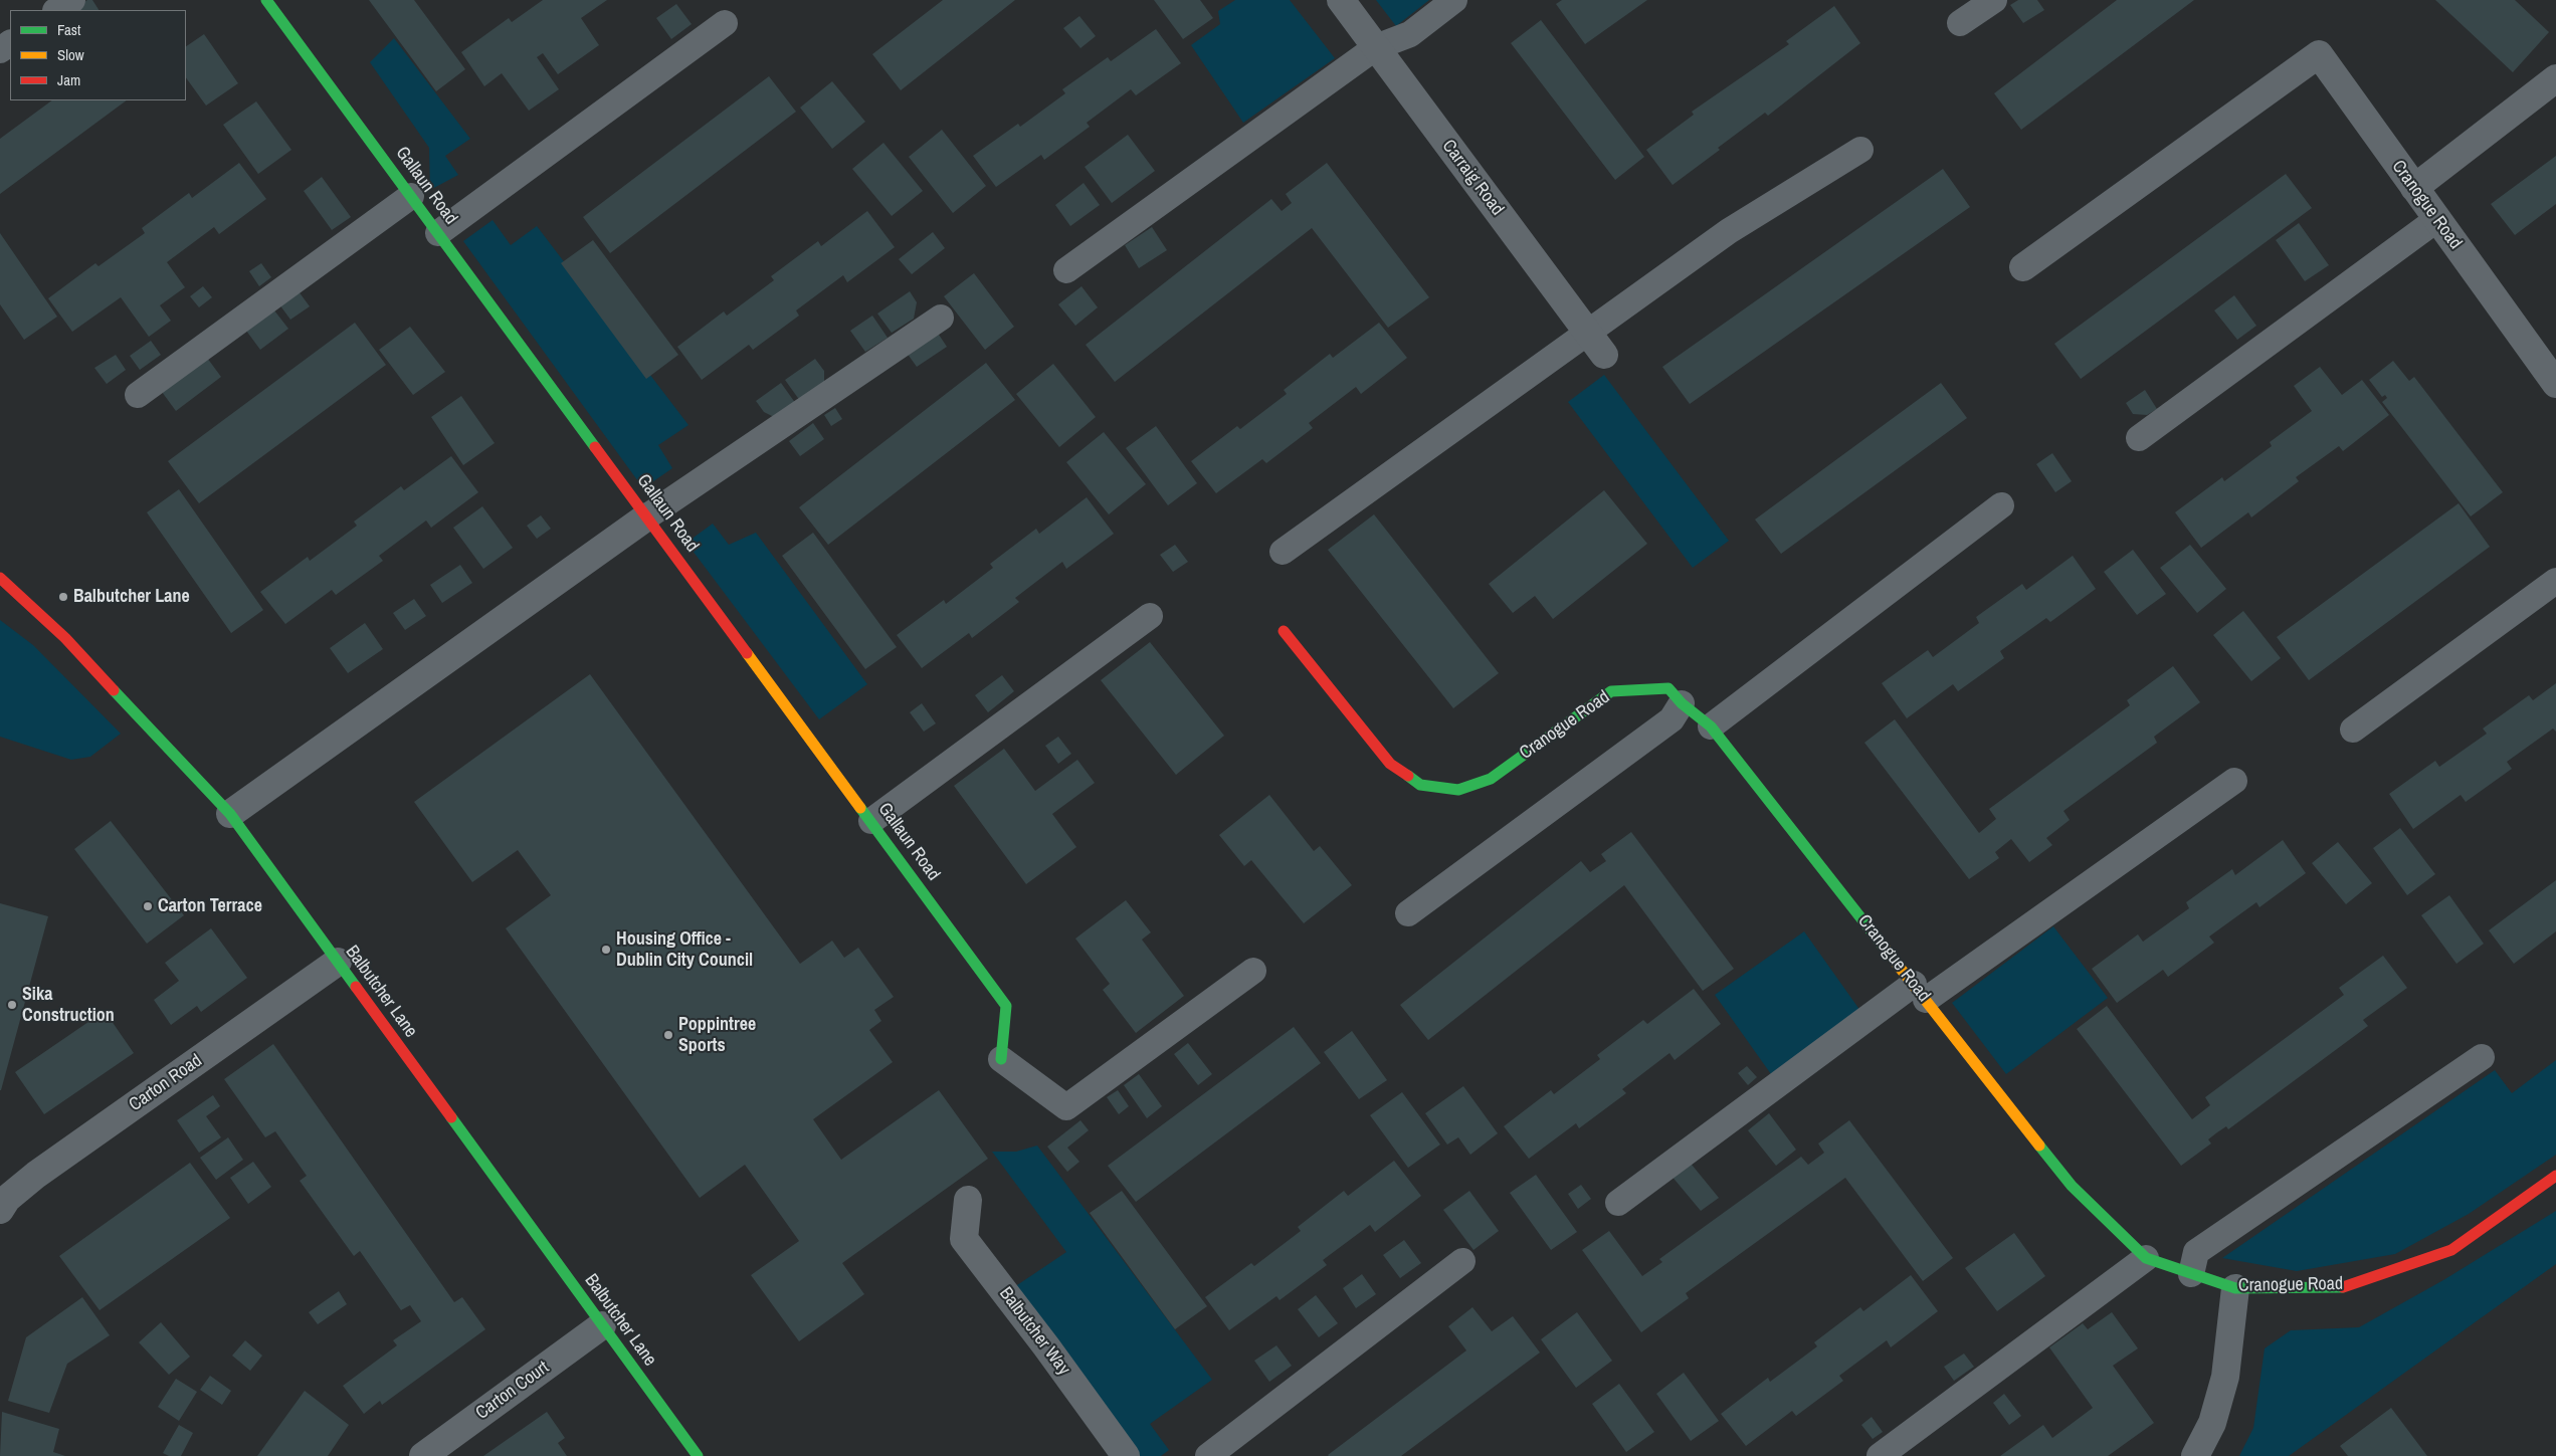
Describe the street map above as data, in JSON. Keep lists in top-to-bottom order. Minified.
{"streets":{"street":["Carraig Road","Gallaun Road","Cranogue Road","Balbutcher Lane","Carton Road","Balbutcher Way","Carton Court"]},"crossings":[["Balbutcher Lane","Carton Road"],["Balbutcher Lane","Carton Court"]],"places":["Balbutcher Lane","Carton Terrace","Housing Office - Dublin City Council","Sika Construction","Poppintree Sports"],"legend":["Fast","Slow","Jam"]}
